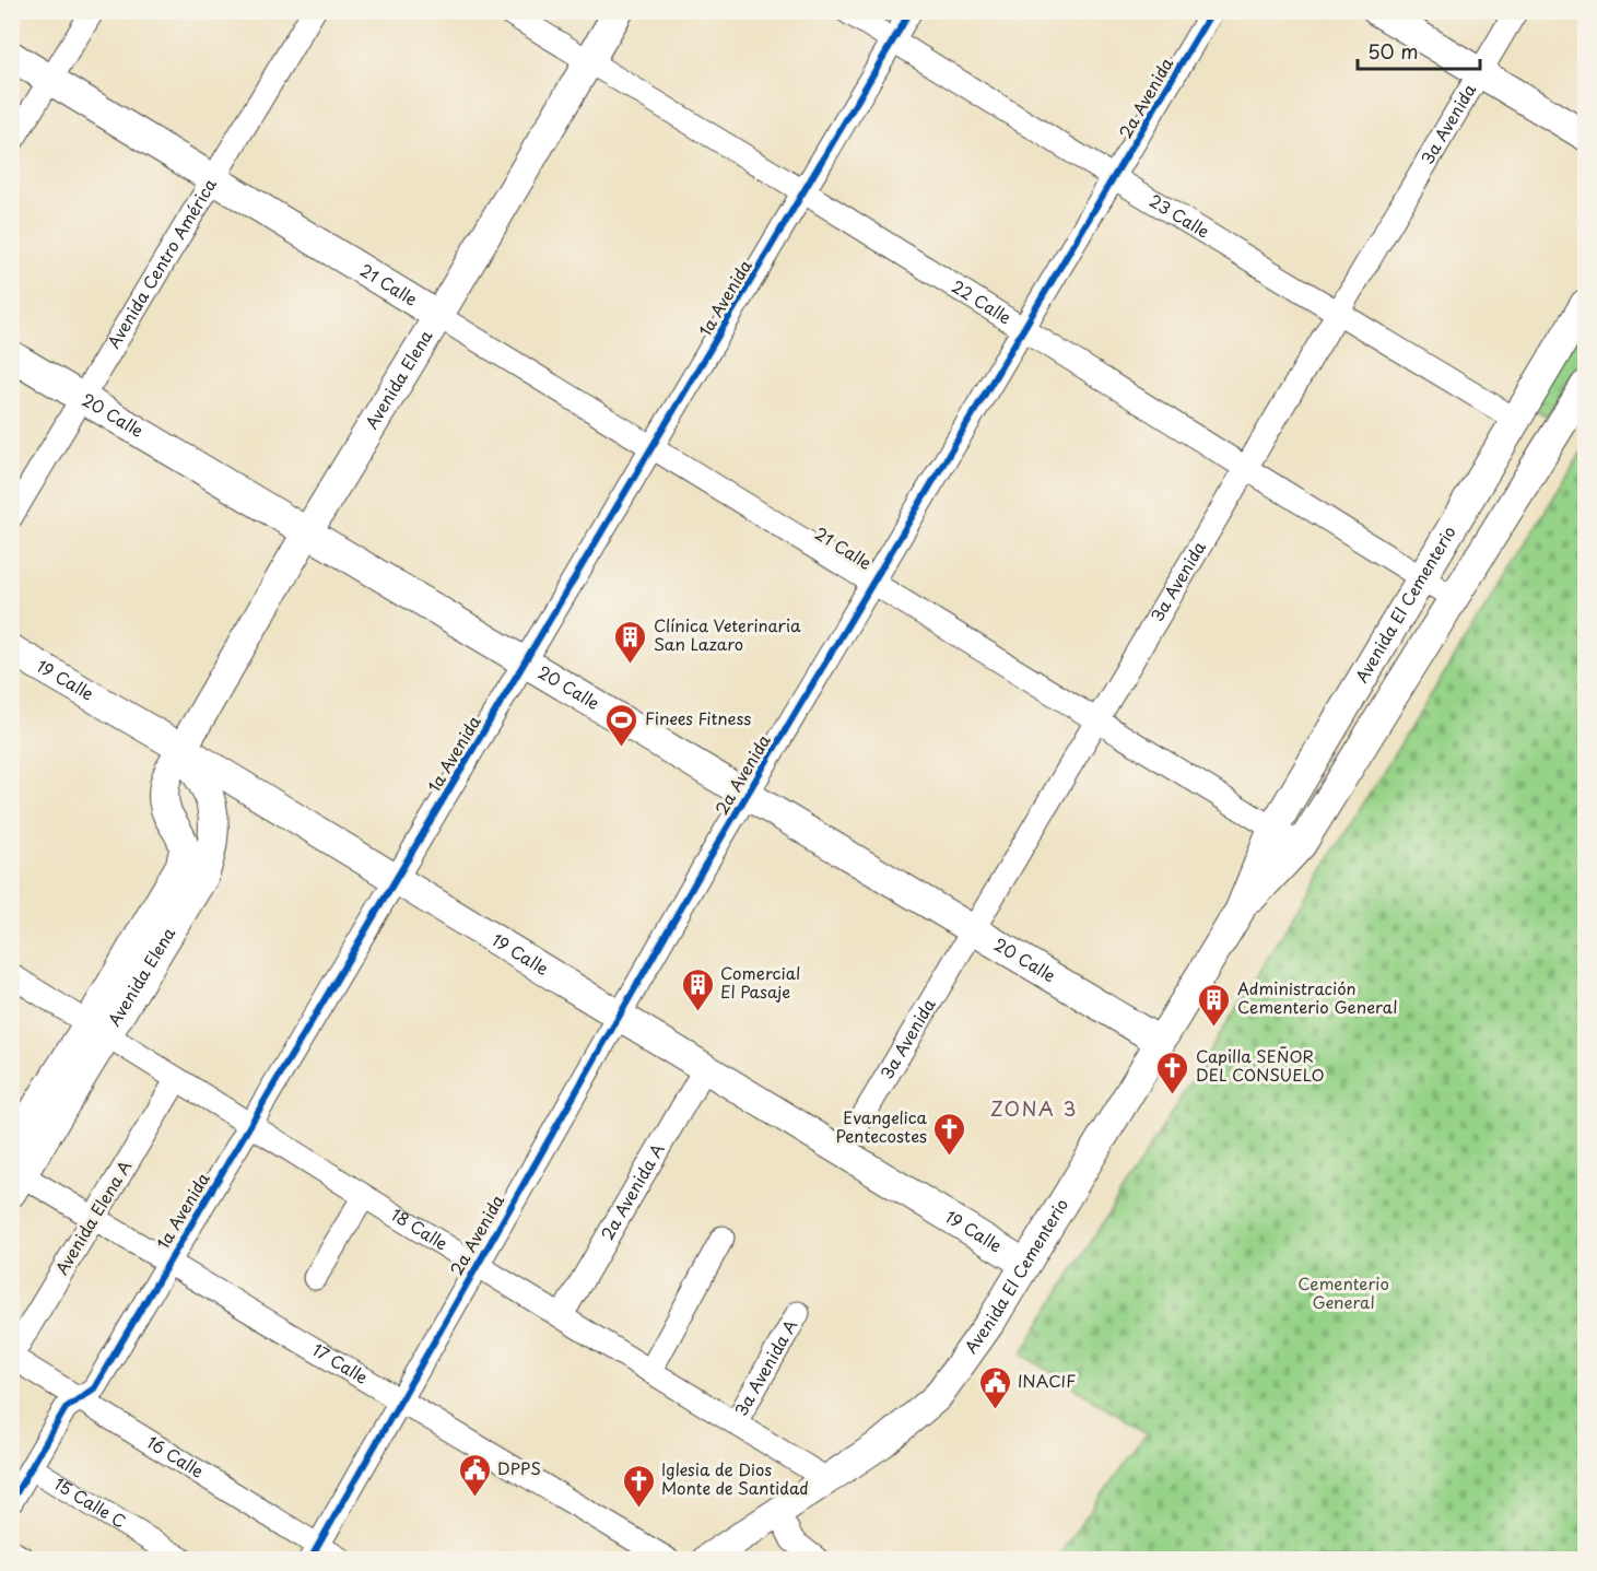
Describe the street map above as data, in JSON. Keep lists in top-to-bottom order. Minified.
{"streets":{"main road":["21 Calle","Avenida Elena","20 Calle","Avenida El Cementerio","19 Calle"],"street":["2a Avenida","3a Avenida","23 Calle","Avenida Centro América","1a Avenida","22 Calle","2a Avenida A","Avenida Elena A","18 Calle","17 Calle","3a Avenida A","16 Calle","15 Calle C"]},"crossings":[["2a Avenida","23 Calle"],["2a Avenida","21 Calle"],["2a Avenida","22 Calle"],["2a Avenida","20 Calle"],["2a Avenida","19 Calle"],["2a Avenida","18 Calle"],["2a Avenida","17 Calle"],["2a Avenida","16 Calle"],["3a Avenida","23 Calle"],["3a Avenida","21 Calle"],["3a Avenida","22 Calle"],["3a Avenida","20 Calle"],["3a Avenida","19 Calle"],["23 Calle","1a Avenida"],["23 Calle","Avenida El Cementerio"],["Avenida Centro América","21 Calle"],["Avenida Centro América","20 Calle"],["21 Calle","1a Avenida"],["21 Calle","Avenida Elena"],["21 Calle","Avenida El Cementerio"],["1a Avenida","22 Calle"],["1a Avenida","20 Calle"],["1a Avenida","19 Calle"],["1a Avenida","18 Calle"],["1a Avenida","17 Calle"],["1a Avenida","16 Calle"],["1a Avenida","15 Calle C"],["22 Calle","Avenida Elena"],["22 Calle","Avenida El Cementerio"],["Avenida Elena","20 Calle"],["Avenida Elena","19 Calle"],["Avenida Elena","18 Calle"],["Avenida Elena","17 Calle"],["20 Calle","Avenida El Cementerio"],["Avenida El Cementerio","19 Calle"],["Avenida El Cementerio","18 Calle"],["19 Calle","2a Avenida A"],["2a Avenida A","18 Calle"],["Avenida Elena A","18 Calle"],["Avenida Elena A","17 Calle"],["Avenida Elena A","16 Calle"],["18 Calle","3a Avenida A"]],"districts":["ZONA 3"],"parks":["Cementerio General"],"places":{"building":["Clínica Veterinaria San Lazaro","Comercial El Pasaje","Administración Cementerio General"],"sports":["Finees Fitness"],"church":["Capilla SEÑOR DEL CONSUELO","Evangelica Pentecostes","Iglesia de Dios Monte de Santidad"],"public building":["INACIF","DPPS"]},"scale_bar":"50 m"}
